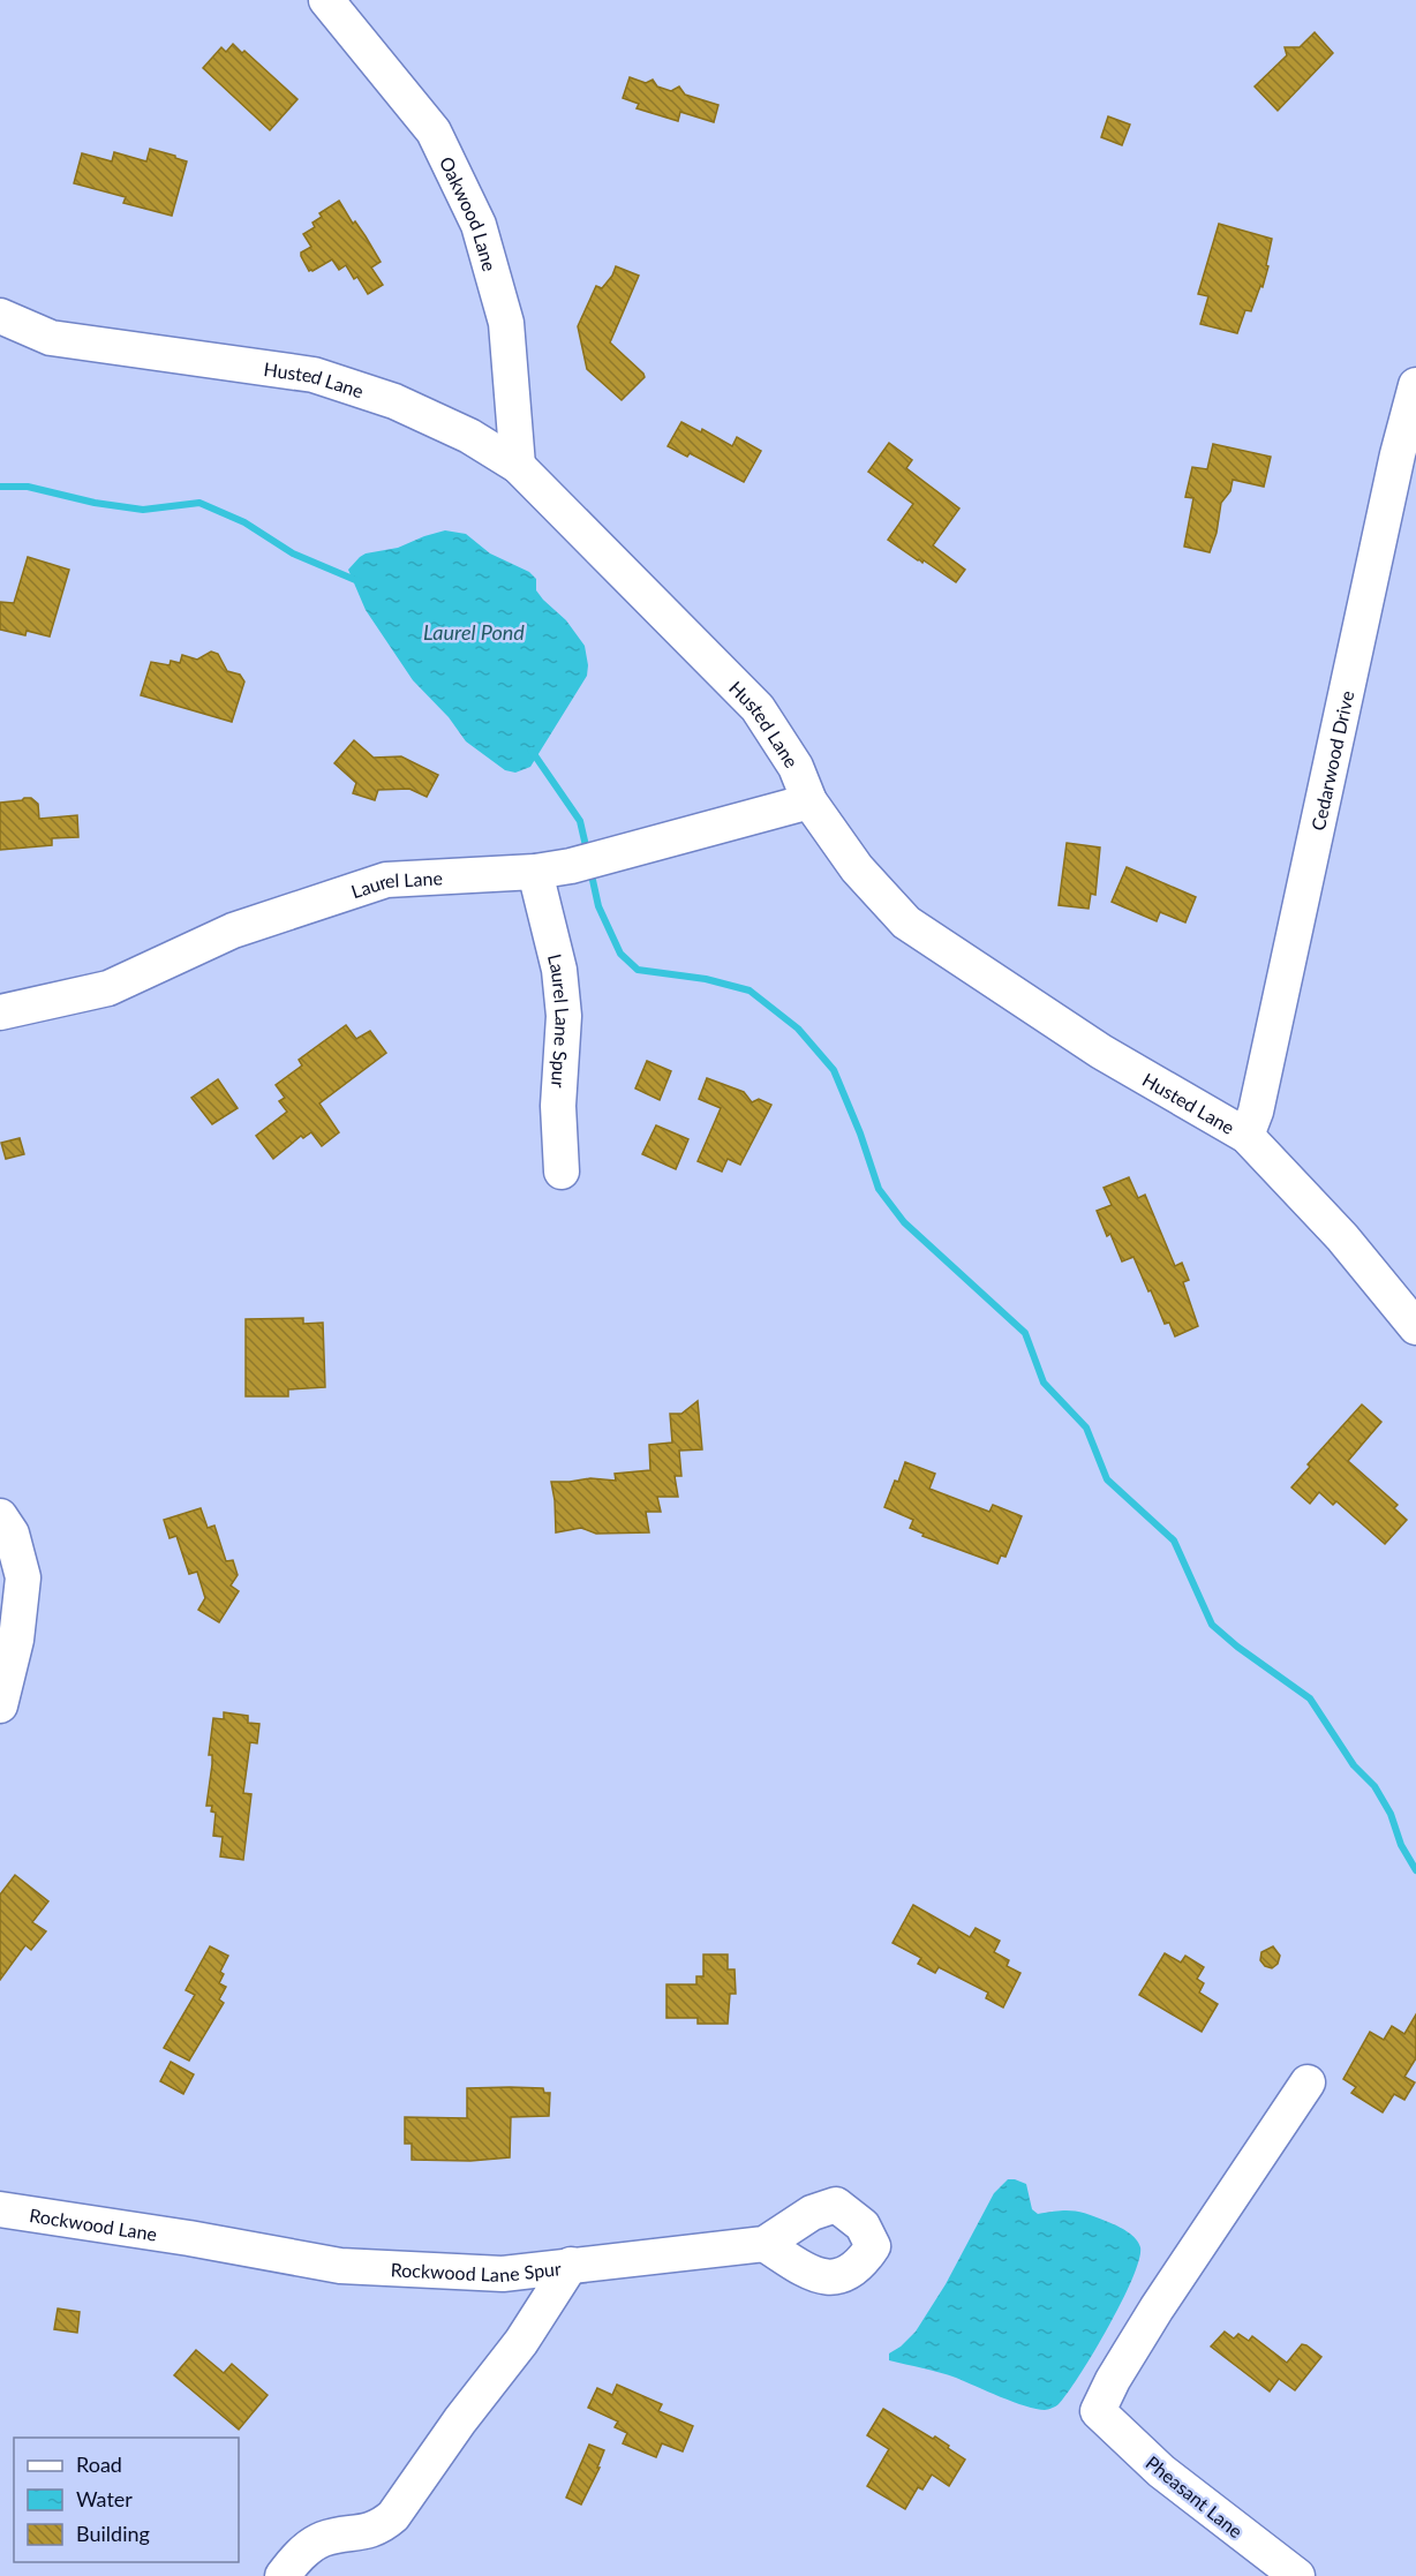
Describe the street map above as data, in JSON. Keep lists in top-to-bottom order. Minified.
{"streets":{"street":["Oakwood Lane","Husted Lane","Cedarwood Drive","Laurel Lane","Laurel Lane Spur","Rockwood Lane","Rockwood Lane Spur","Pheasant Lane"]},"crossings":[["Oakwood Lane","Husted Lane"],["Husted Lane","Cedarwood Drive"],["Husted Lane","Laurel Lane"],["Laurel Lane","Laurel Lane Spur"],["Rockwood Lane","Rockwood Lane Spur"]],"water":["Laurel Pond"],"legend":["Road","Water","Building"]}
